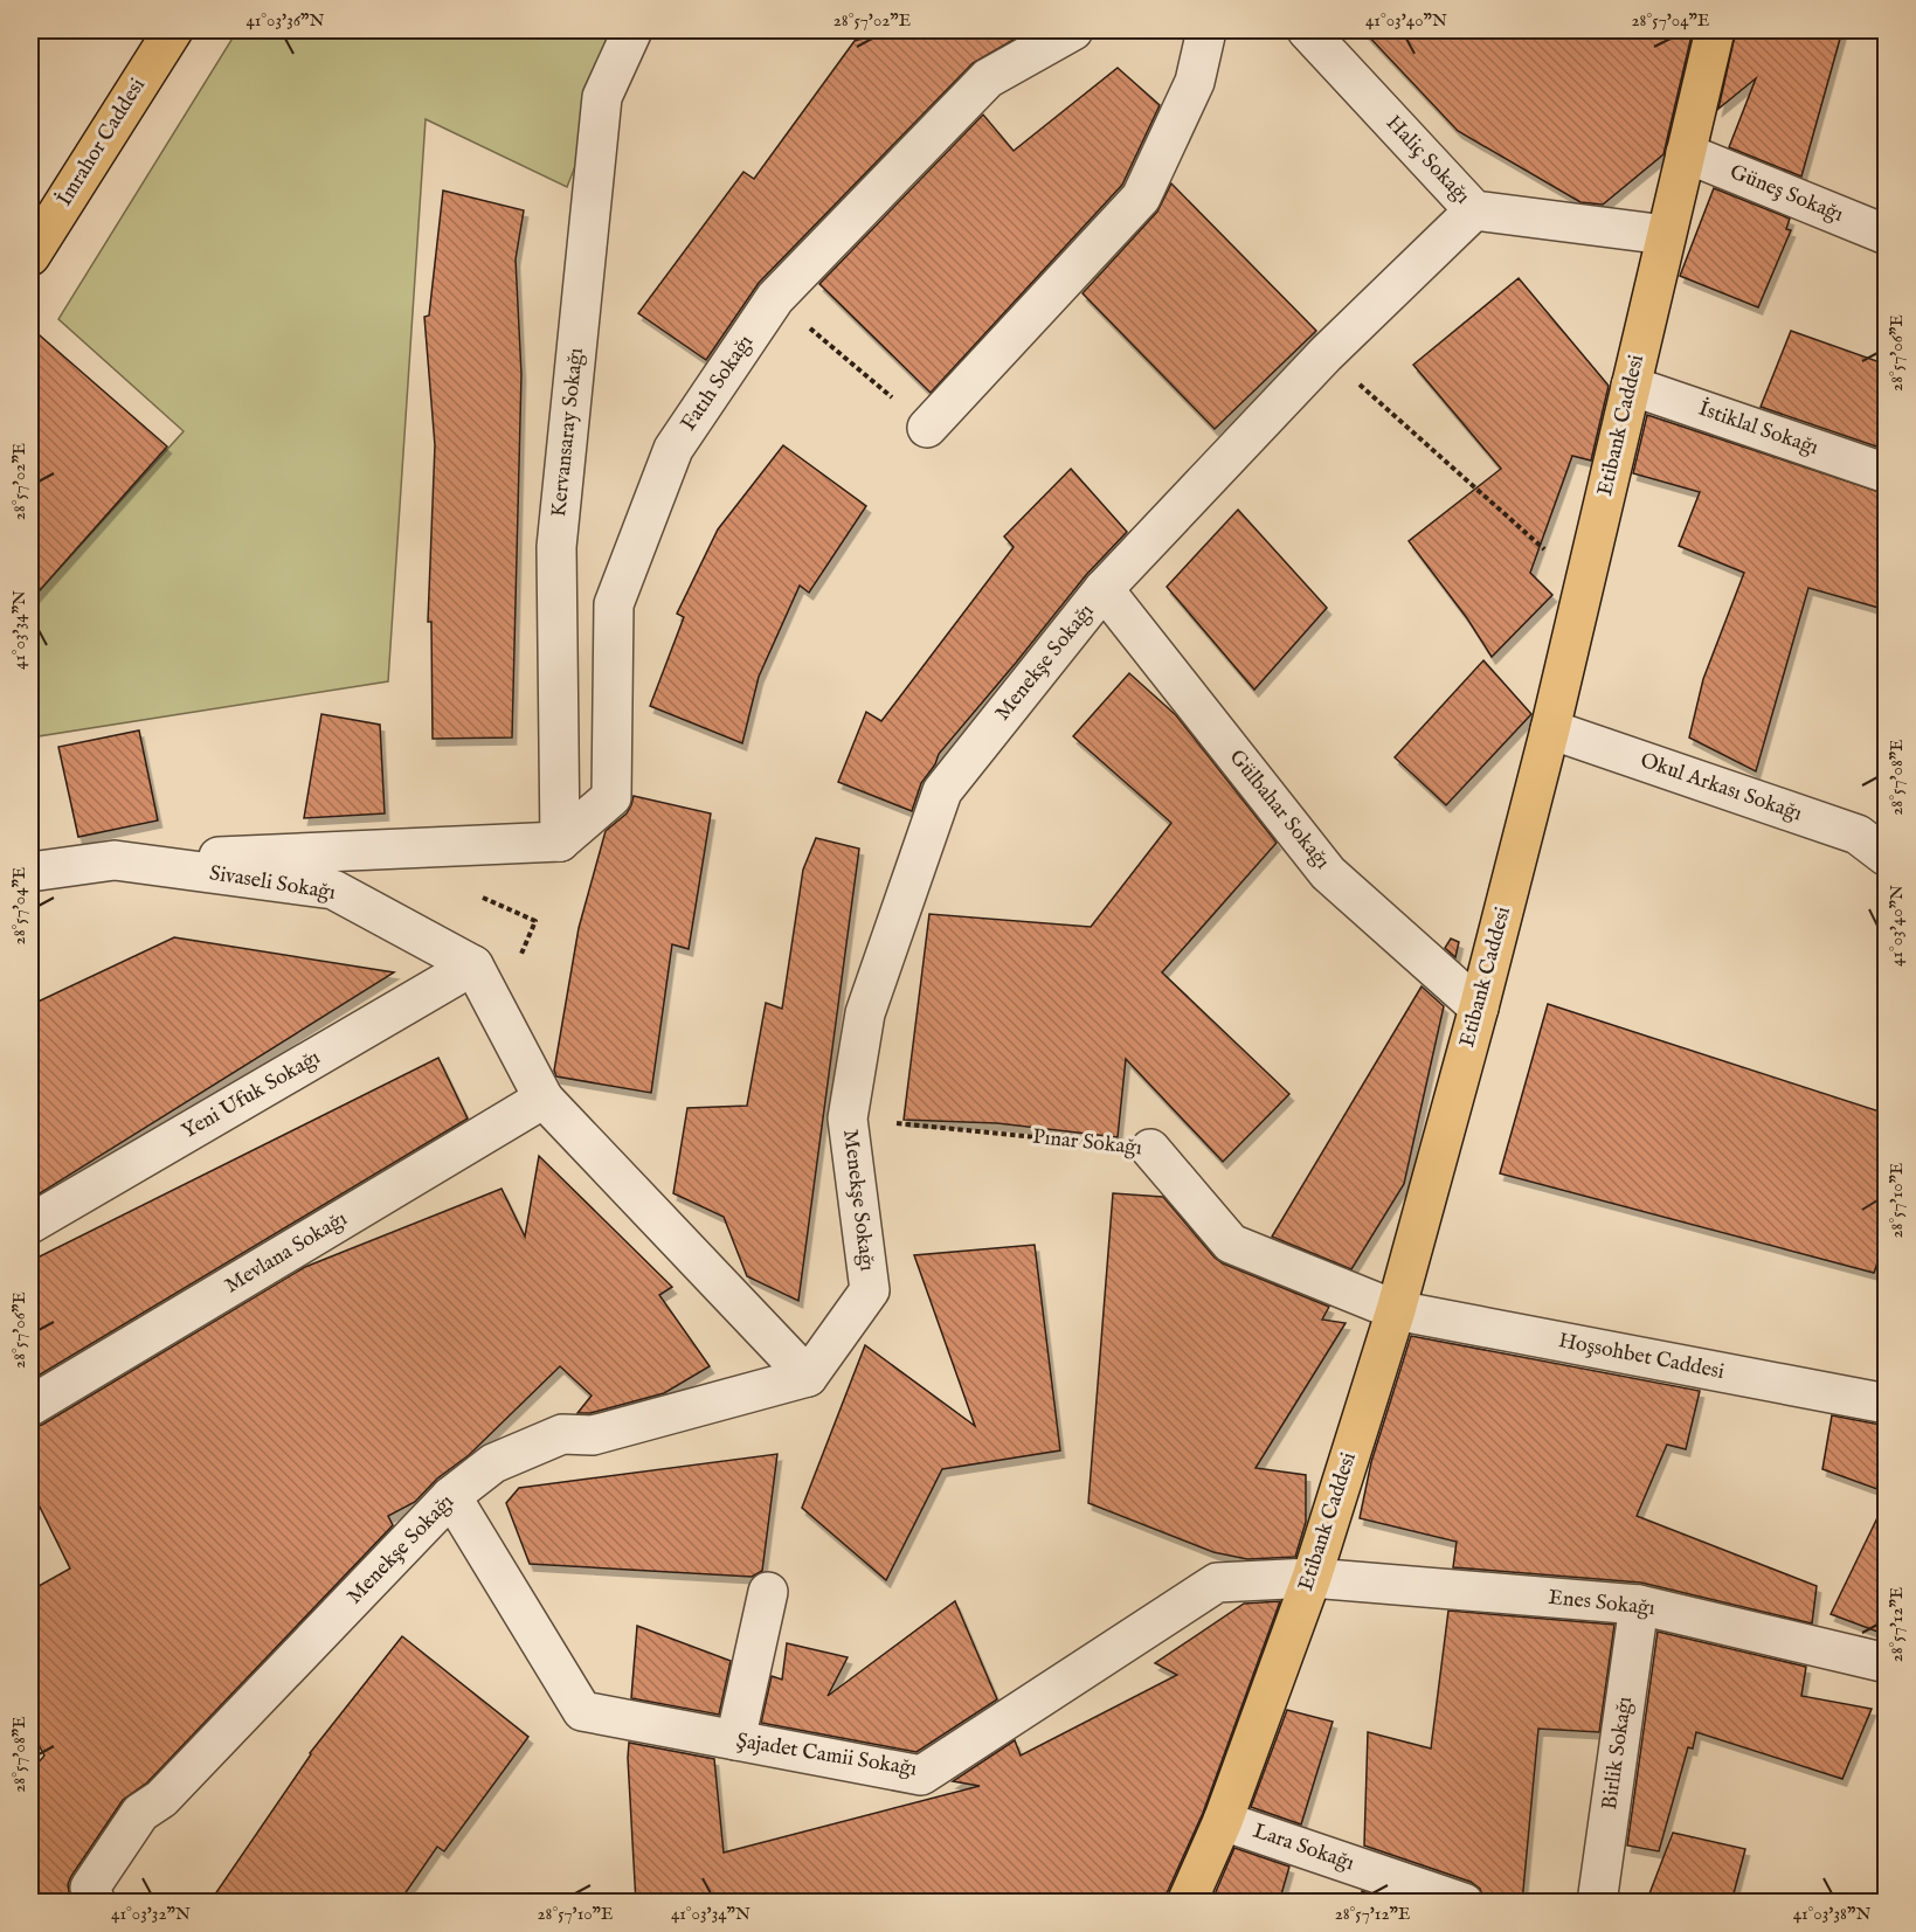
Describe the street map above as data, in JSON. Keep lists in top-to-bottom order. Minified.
{"streets":{"main road":["İmrahor Caddesi","Etibank Caddesi"],"street":["Haliç Sokağı","Güneş Sokağı","Fatıh Sokağı","İstiklal Sokağı","Kervansaray Sokağı","Menekşe Sokağı","Okul Arkası Sokağı","Gülbahar Sokağı","Sivaseli Sokağı","Yeni Ufuk Sokağı","Pınar Sokağı","Mevlana Sokağı","Hoşsohbet Caddesi","Enes Sokağı","Birlik Sokağı","Şajadet Camii Sokağı","Lara Sokağı"]},"crossings":[["Haliç Sokağı","Etibank Caddesi"],["Haliç Sokağı","Menekşe Sokağı"],["Güneş Sokağı","Etibank Caddesi"],["Fatıh Sokağı","Kervansaray Sokağı"],["Etibank Caddesi","İstiklal Sokağı"],["Etibank Caddesi","Okul Arkası Sokağı"],["Etibank Caddesi","Gülbahar Sokağı"],["Etibank Caddesi","Pınar Sokağı"],["Etibank Caddesi","Hoşsohbet Caddesi"],["Etibank Caddesi","Enes Sokağı"],["Etibank Caddesi","Şajadet Camii Sokağı"],["Etibank Caddesi","Lara Sokağı"],["Menekşe Sokağı","Gülbahar Sokağı"],["Menekşe Sokağı","Pınar Sokağı"],["Menekşe Sokağı","Şajadet Camii Sokağı"],["Sivaseli Sokağı","Yeni Ufuk Sokağı"],["Pınar Sokağı","Hoşsohbet Caddesi"],["Enes Sokağı","Birlik Sokağı"],["Enes Sokağı","Şajadet Camii Sokağı"]],"coordinates":["41°03'36\"N","28°57'02\"E","41°03'40\"N","28°57'04\"E","28°57'06\"E","41°03'34\"N","28°57'08\"E","28°57'10\"E","28°57'12\"E","41°03'32\"N","41°03'38\"N"]}
